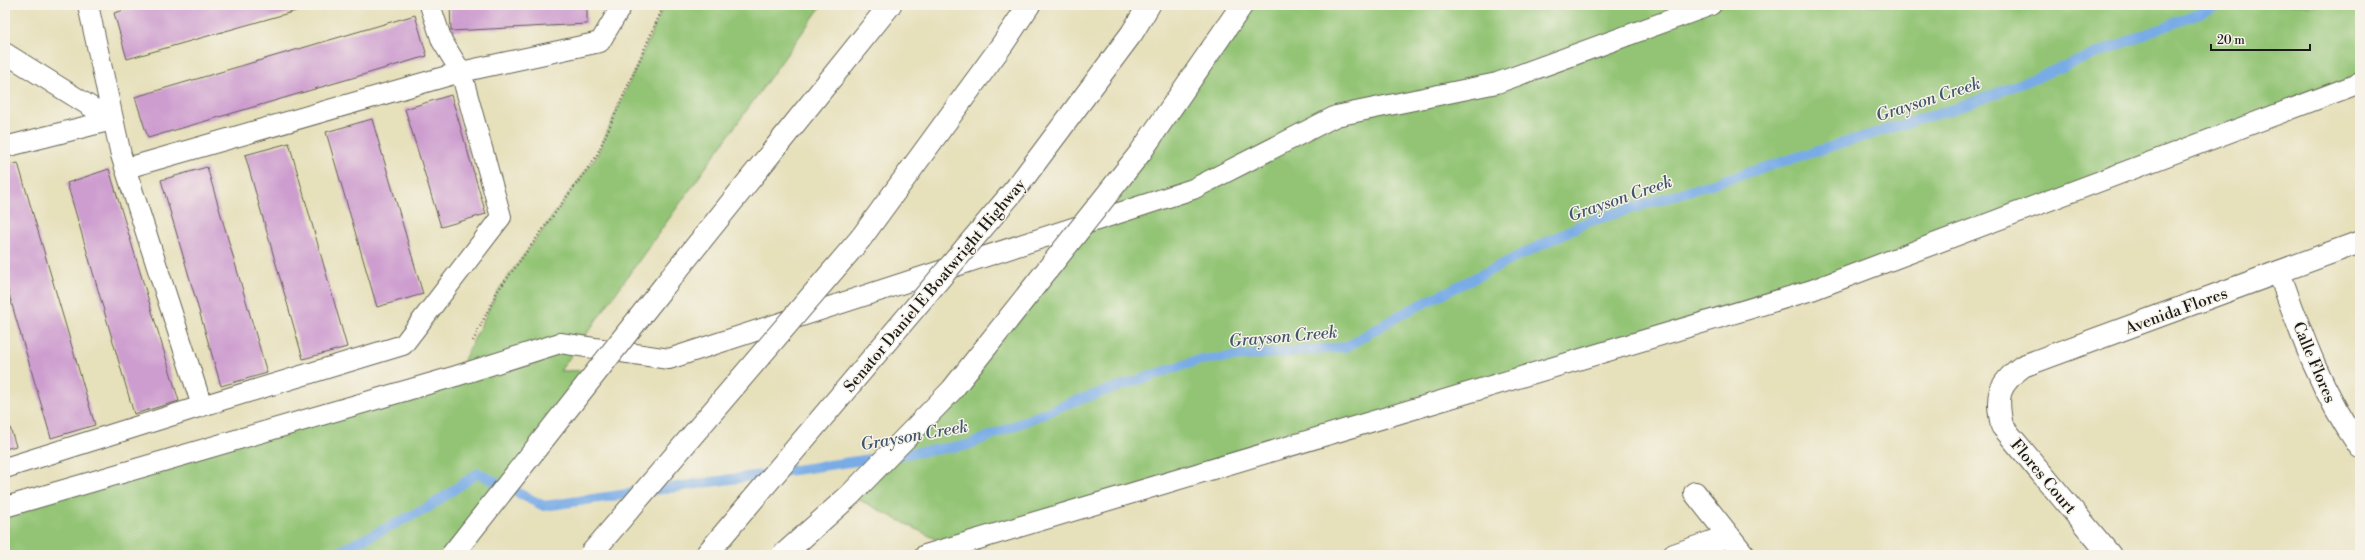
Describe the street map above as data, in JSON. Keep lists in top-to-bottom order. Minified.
{"streets":{"main road":["Senator Daniel E Boatwright Highway","Avenida Flores","Calle Flores","Flores Court"]},"crossings":[["Avenida Flores","Calle Flores"],["Avenida Flores","Flores Court"]],"water":["Grayson Creek"],"scale_bar":"20 m"}
